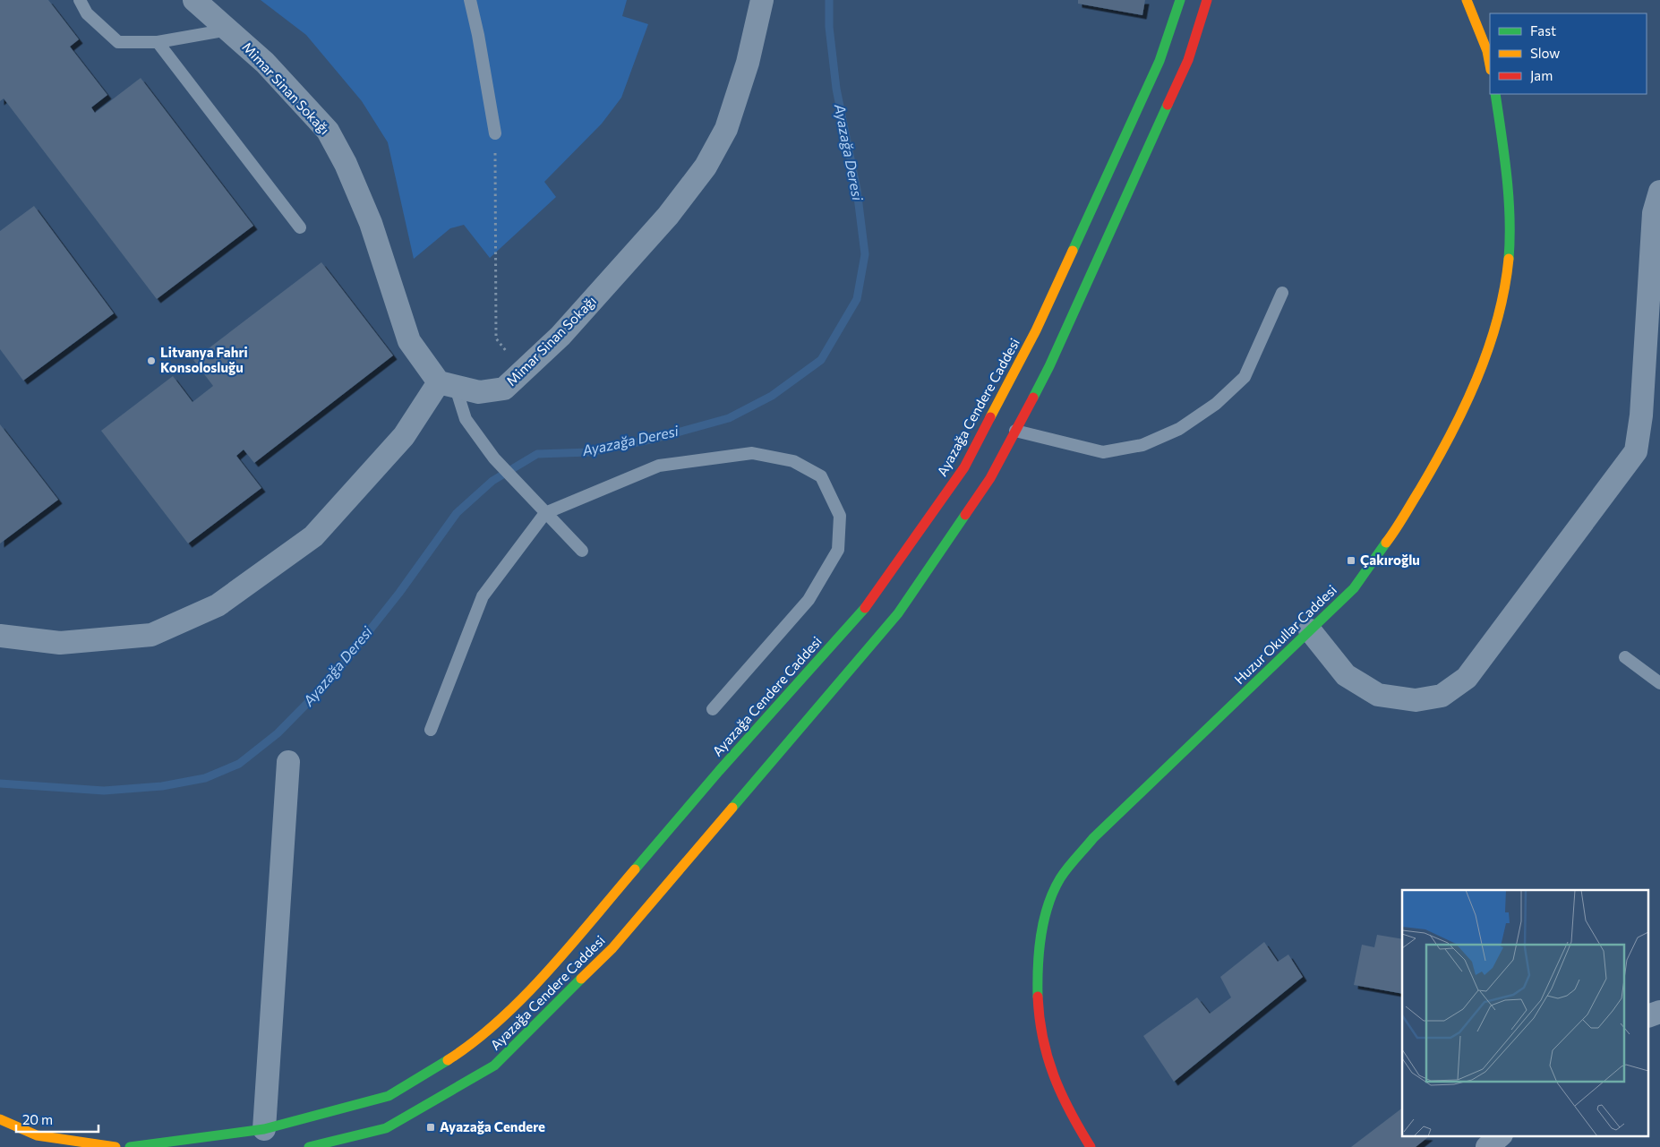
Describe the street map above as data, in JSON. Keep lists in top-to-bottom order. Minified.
{"streets":{"main road":["Ayazağa Cendere Caddesi","Huzur Okullar Caddesi"],"street":["Mimar Sinan Sokağı"]},"water":["Ayazağa Deresi"],"places":{"other":["Litvanya Fahri Konsolosluğu"],"transit":["Çakıroğlu","Ayazağa Cendere"]},"legend":["Fast","Slow","Jam"],"scale_bar":"20 m"}
